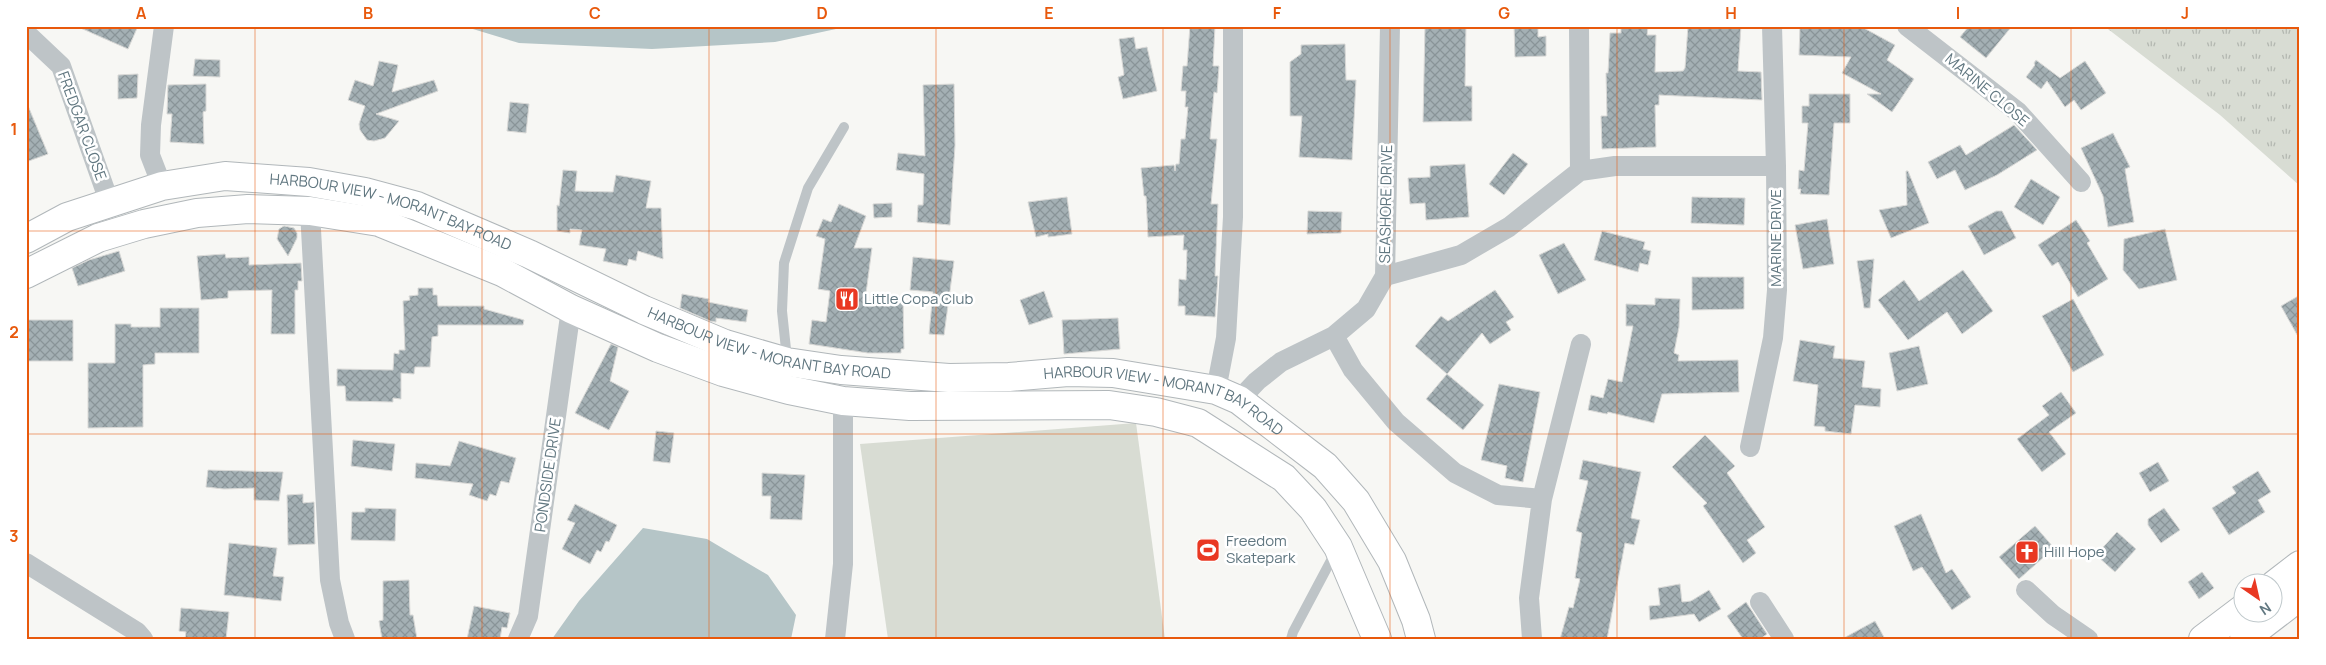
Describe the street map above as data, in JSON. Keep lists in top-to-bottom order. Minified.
{"streets":{"highway":["HARBOUR VIEW - MORANT BAY ROAD"],"street":["MARINE CLOSE","FREDGAR CLOSE","SEASHORE DRIVE","MARINE DRIVE","PONDSIDE DRIVE"]},"crossings":[["FREDGAR CLOSE","HARBOUR VIEW - MORANT BAY ROAD"],["SEASHORE DRIVE","HARBOUR VIEW - MORANT BAY ROAD"],["HARBOUR VIEW - MORANT BAY ROAD","PONDSIDE DRIVE"]],"places":{"restaurant":["Little Copa Club"],"sports":["Freedom Skatepark"],"church":["Hill Hope"]},"north":"bottom right","grid":{"columns":["A","B","C","D","E","F","G","H","I","J"],"rows":["1","2","3"]}}
